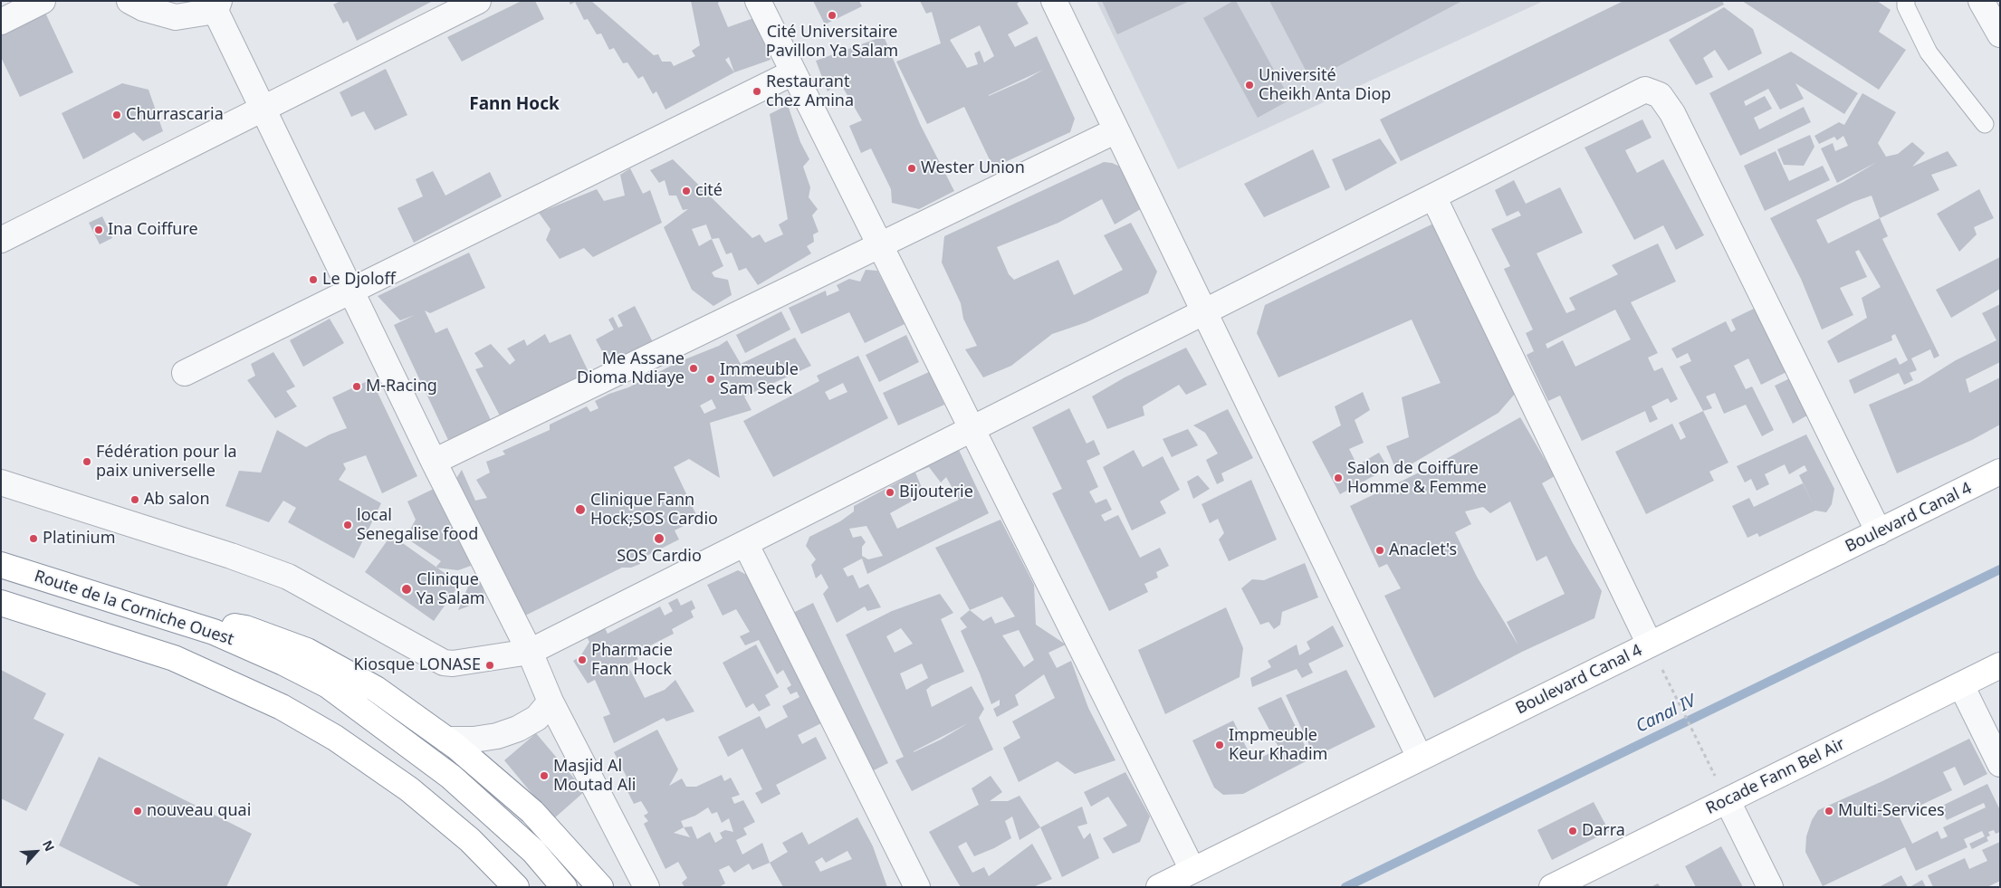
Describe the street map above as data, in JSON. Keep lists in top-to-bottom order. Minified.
{"streets":{"main road":["Boulevard Canal 4","Route de la Corniche Ouest","Rocade Fann Bel Air"]},"districts":["Fann Hock"],"water":["Canal IV"],"places":["Cité Universitaire Pavillon Ya Salam","Université Cheikh Anta Diop","Restaurant chez Amina","Churrascaria","Wester Union","cité","Ina Coiffure","Le Djoloff","Me Assane Dioma Ndiaye","Immeuble Sam Seck","M-Racing","Fédération pour la paix universelle","Salon de Coiffure Homme & Femme","Bijouterie","Ab salon","Clinique Fann Hock;SOS Cardio","local Senegalise food","Platinium","SOS Cardio","Anaclet's","Clinique Ya Salam","Pharmacie Fann Hock","Kiosque LONASE","Impmeuble Keur Khadim","Masjid Al Moutad Ali","nouveau quai","Multi-Services","Darra"],"north":"top right"}
